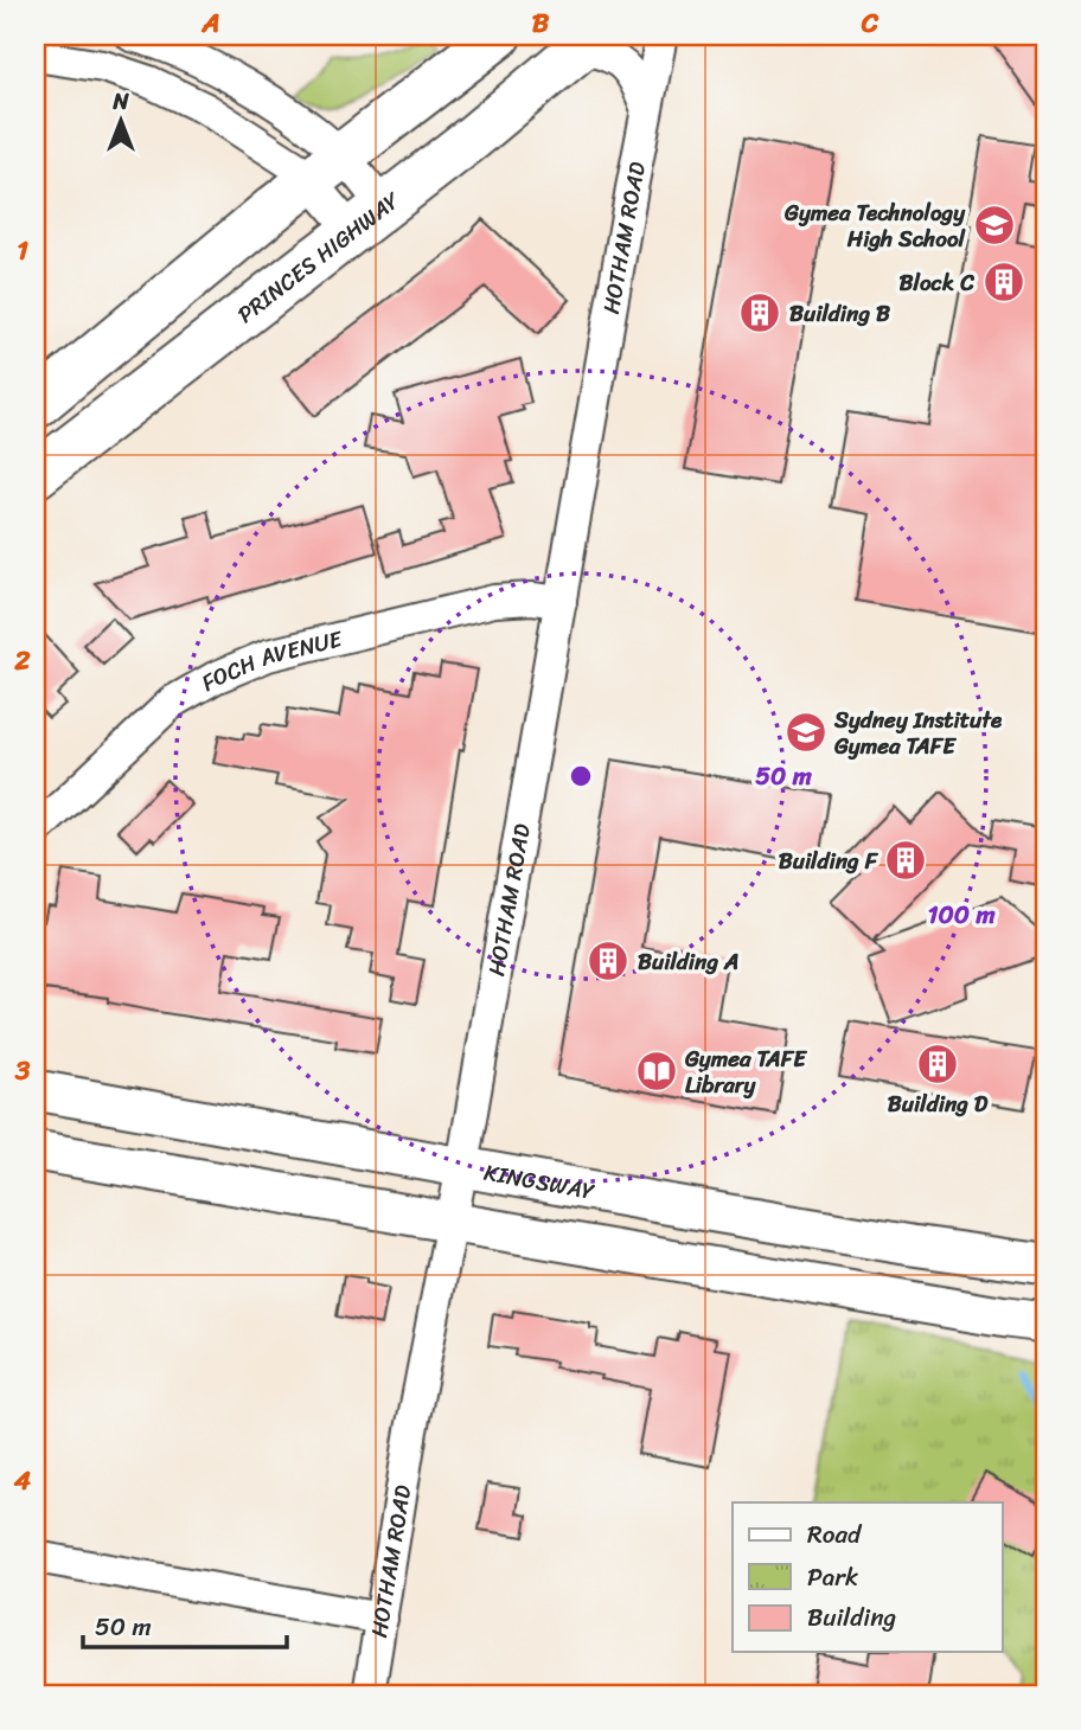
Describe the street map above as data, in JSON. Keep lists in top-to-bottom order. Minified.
{"streets":{"highway":["PRINCES HIGHWAY"],"main road":["KINGSWAY"],"street":["HOTHAM ROAD","FOCH AVENUE"]},"crossings":[["HOTHAM ROAD","FOCH AVENUE"],["HOTHAM ROAD","KINGSWAY"]],"places":{"school or university":["Gymea Technology High School","Sydney Institute Gymea TAFE"],"building":["Block C","Building B","Building F","Building A","Building D"],"library":["Gymea TAFE Library"]},"legend":["Road","Park","Building"],"scale_bar":"50 m","north":"top","grid":{"columns":["A","B","C"],"rows":["1","2","3","4"]},"rings":["50 m","100 m"]}
